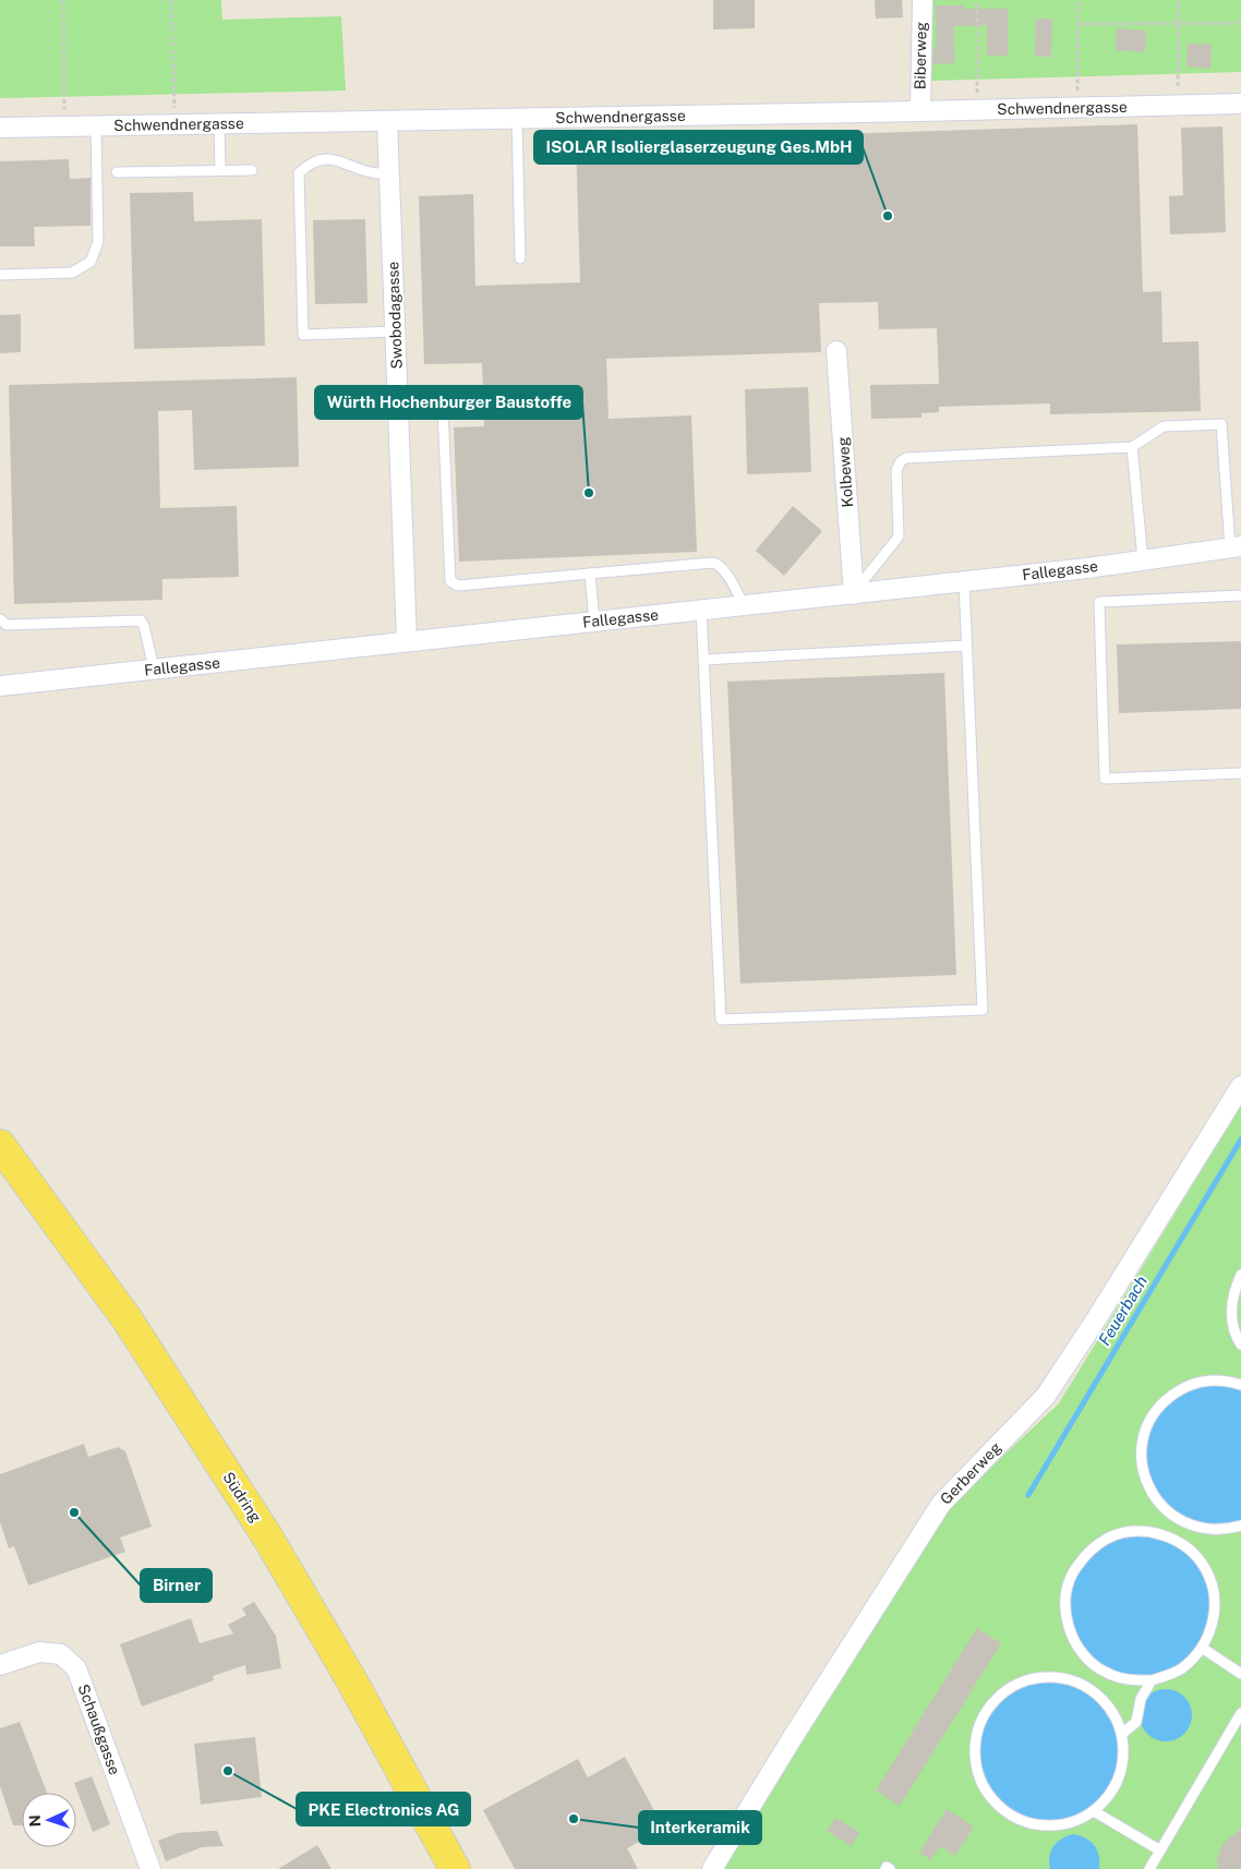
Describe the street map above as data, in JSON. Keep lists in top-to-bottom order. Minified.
{"streets":{"main road":["Südring"],"street":["Biberweg","Schwendnergasse","Swobodagasse","Kolbeweg","Fallegasse","Gerberweg","Schaußgasse"]},"crossings":[["Biberweg","Schwendnergasse"],["Schwendnergasse","Swobodagasse"],["Swobodagasse","Fallegasse"],["Kolbeweg","Fallegasse"]],"water":["Feuerbach"],"places":["ISOLAR Isolierglaserzeugung Ges.MbH","Würth Hochenburger Baustoffe","Birner","PKE Electronics AG","Interkeramik"],"north":"left"}
